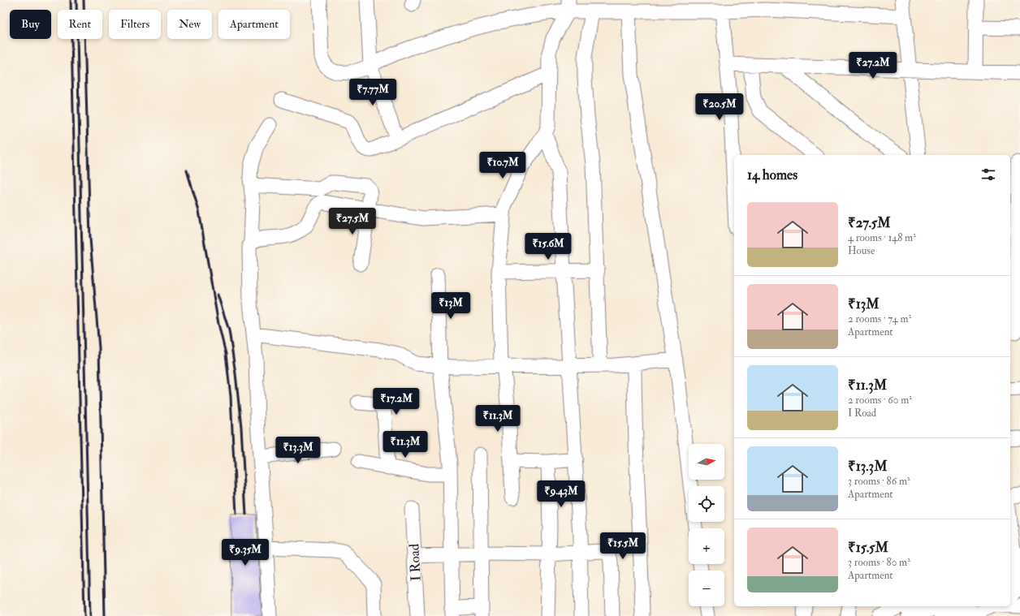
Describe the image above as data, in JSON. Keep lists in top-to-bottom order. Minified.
{"streets":{"street":["I Road"]},"north":"right","page":{"chip":["Buy","Rent","Filters","New","Apartment"],"price":["₹27.2M","₹7.77M","₹20.5M","₹10.7M","₹27.5M","₹15.6M","₹13M","₹17.2M","₹11.3M","₹11.3M","₹13.3M","₹9.43M","₹15.5M","₹9.35M"],"heading":"14 homes","list":[{"name":"₹27.5M","note":"4 rooms · 148 m² · House"},{"name":"₹13M","note":"2 rooms · 74 m² · Apartment"},{"name":"₹11.3M","note":"2 rooms · 60 m² · I Road"},{"name":"₹13.3M","note":"3 rooms · 86 m² · Apartment"},{"name":"₹15.5M","note":"3 rooms · 80 m² · Apartment"}],"map_buttons":["+","−"]}}
